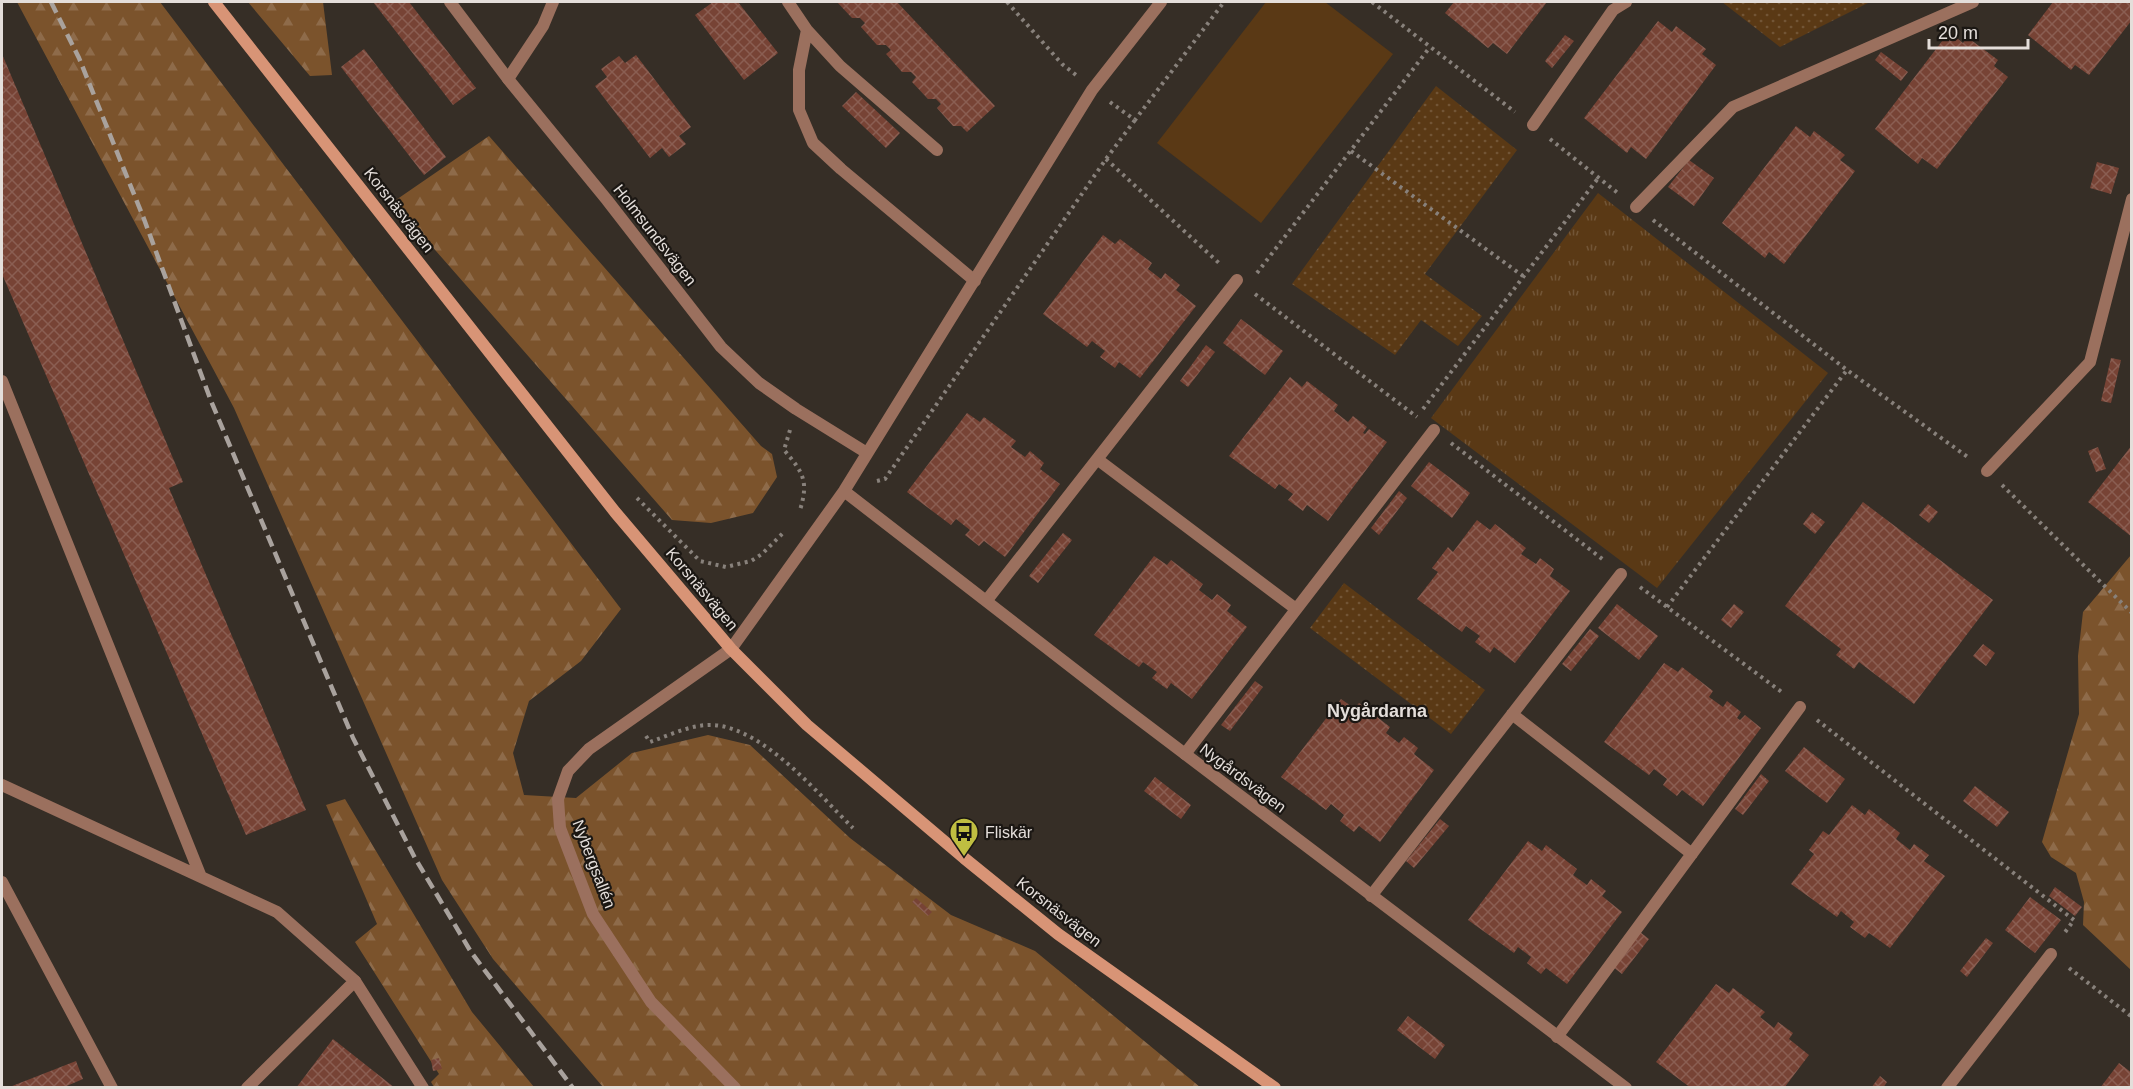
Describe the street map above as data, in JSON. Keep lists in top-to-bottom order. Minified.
{"streets":{"street":["Korsnäsvägen","Holmsundsvägen","Nygårdsvägen","Nybergsallén"]},"crossings":[["Korsnäsvägen","Nybergsallén"]],"districts":["Nygårdarna"],"places":{"bus stop":["Fliskär"]},"scale_bar":"20 m"}
